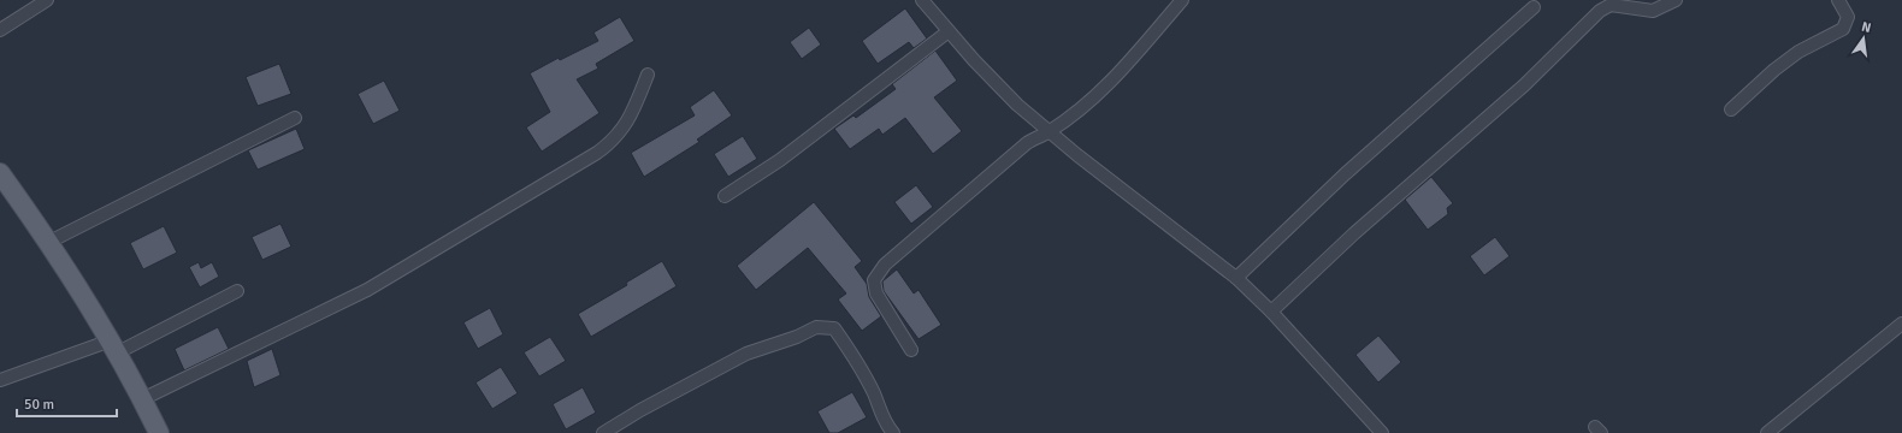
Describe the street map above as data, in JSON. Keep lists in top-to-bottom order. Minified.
{"scale_bar":"50 m","north":"top"}
